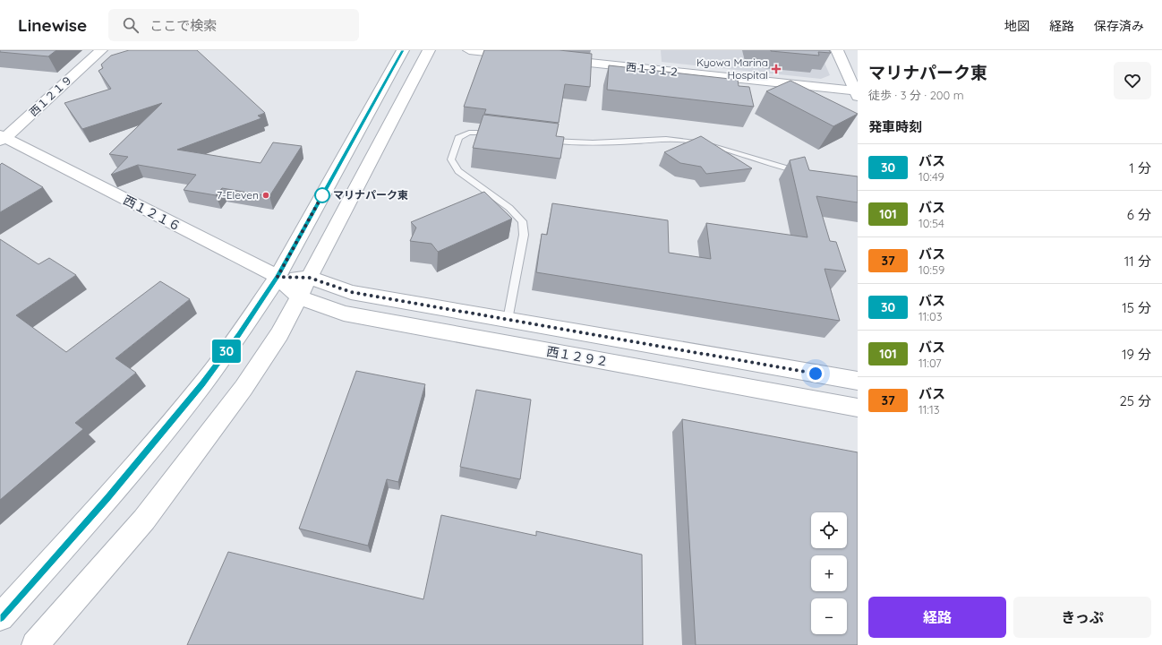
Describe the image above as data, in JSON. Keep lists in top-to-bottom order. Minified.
{"streets":{"street":["西１３１２","西１２１９","西１２１６","西１２９２"]},"crossings":[["西１２１９","西１２１６"],["西１２１６","西１２９２"]],"places":{"health":["Kyowa Marina Hospital"],"other":["7-Eleven","マリナパーク東"]},"lines":["bus line 30"],"page":{"header":"Linewise","search":"ここで検索","nav":["地図","経路","保存済み"],"on_map":"30","heading":[["マリナパーク東","徒歩 · 3 分 · 200 m"],"発車時刻"],"list":[{"mark":"30","name":"バス","note":"10:49","value":"1 分"},{"mark":"101","name":"バス","note":"10:54","value":"6 分"},{"mark":"37","name":"バス","note":"10:59","value":"11 分"},{"mark":"30","name":"バス","note":"11:03","value":"15 分"},{"mark":"101","name":"バス","note":"11:07","value":"19 分"},{"mark":"37","name":"バス","note":"11:13","value":"25 分"}],"map_buttons":["+","−"],"buttons":["経路","きっぷ"]}}
